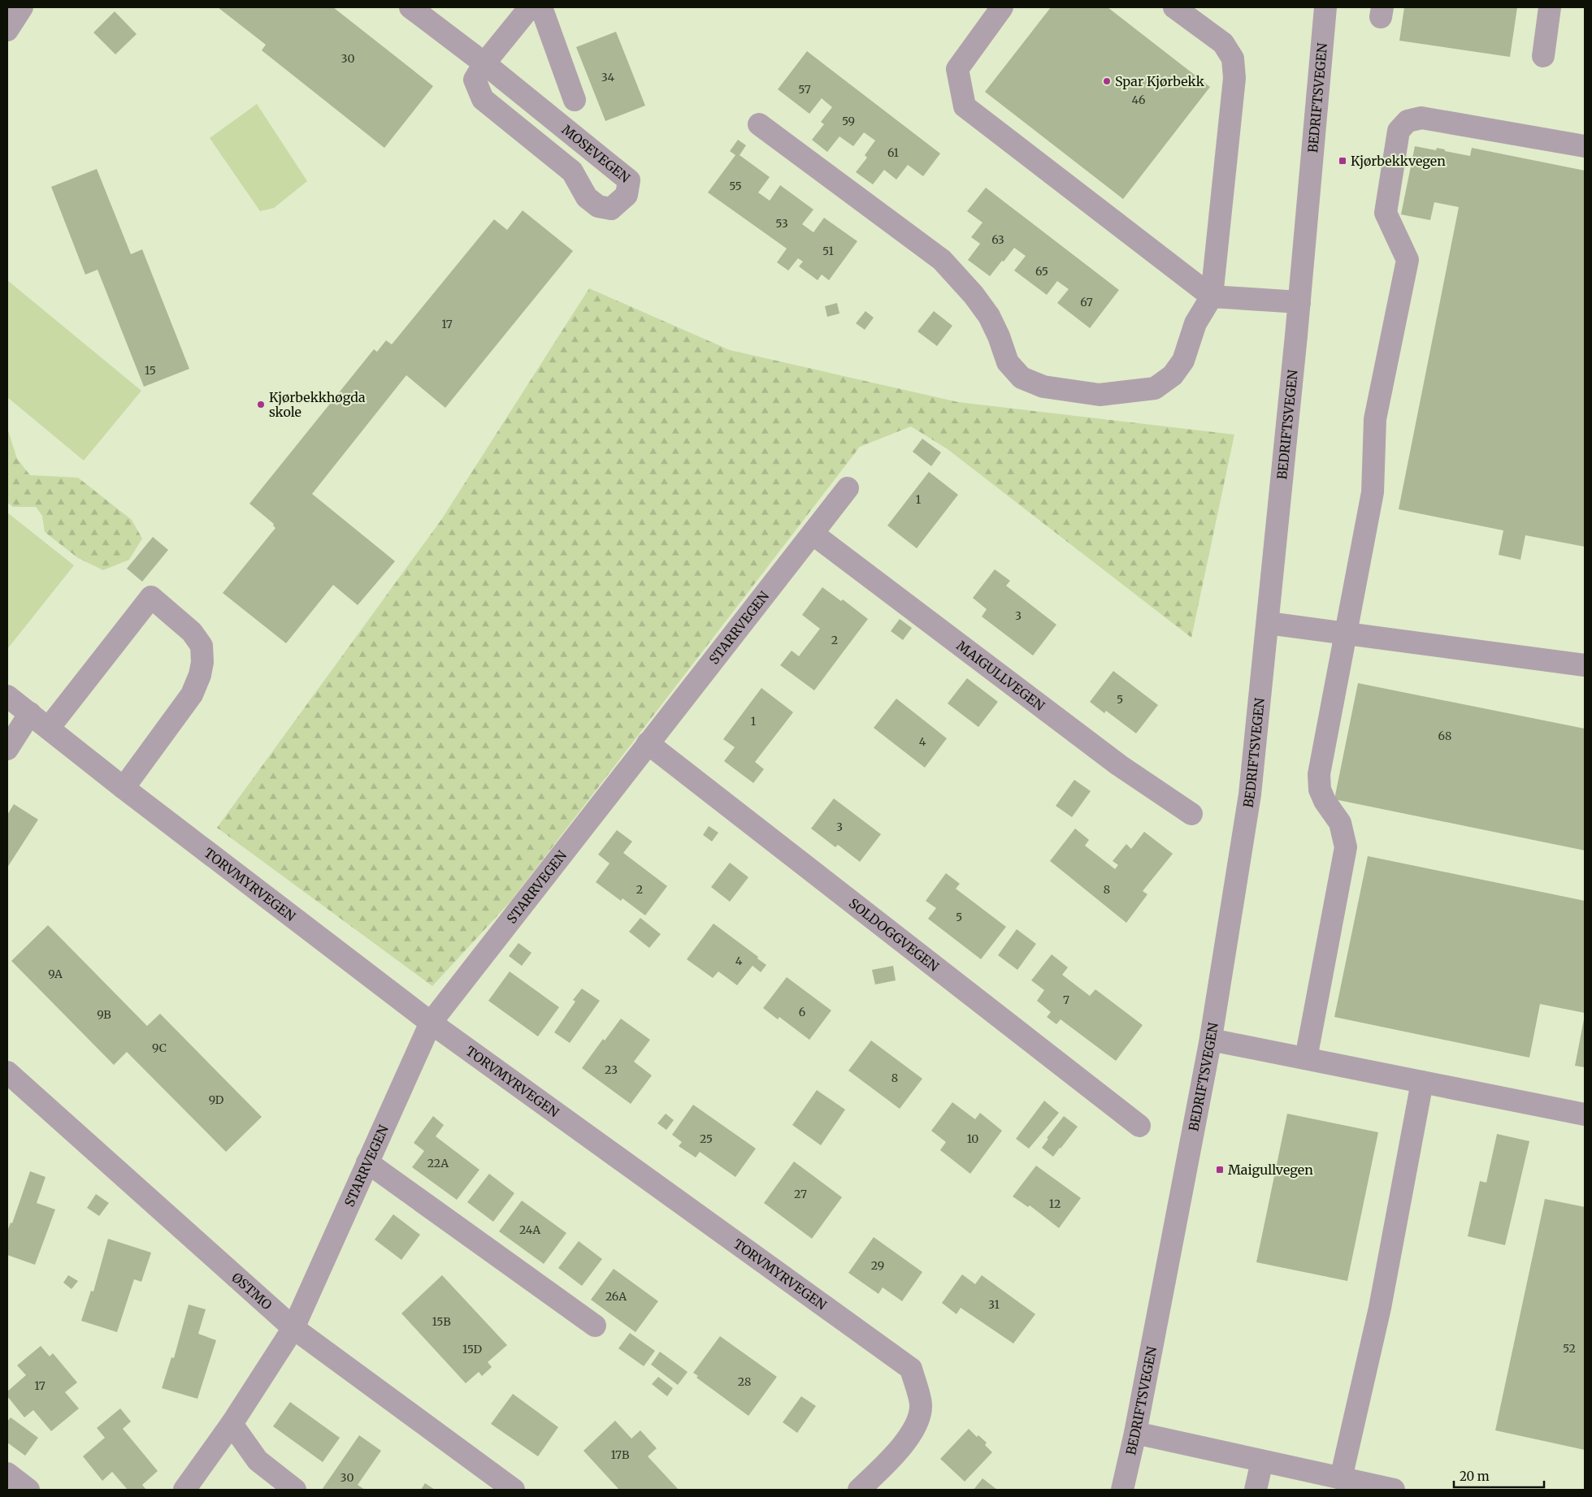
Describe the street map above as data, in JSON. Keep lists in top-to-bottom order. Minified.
{"streets":{"street":["BEDRIFTSVEGEN","MOSEVEGEN","STARRVEGEN","MAIGULLVEGEN","TORVMYRVEGEN","SOLDOGGVEGEN","ØSTMO"]},"crossings":[["STARRVEGEN","MAIGULLVEGEN"],["STARRVEGEN","TORVMYRVEGEN"],["STARRVEGEN","SOLDOGGVEGEN"],["STARRVEGEN","ØSTMO"]],"places":{"other":["Spar Kjørbekk","Kjørbekkhøgda skole"],"transit":["Kjørbekkvegen","Maigullvegen"]},"house_numbers":["30","34","57","46","59","61","55","53","63","51","65","67","17","15","1","3","2","5","1","68","4","3","2","8","5","4","9A","7","6","9B","9C","23","8","9D","25","10","22A","27","12","24A","29","26A","31","15B","52","15D","28","17","17B","30"],"scale_bar":"20 m"}
